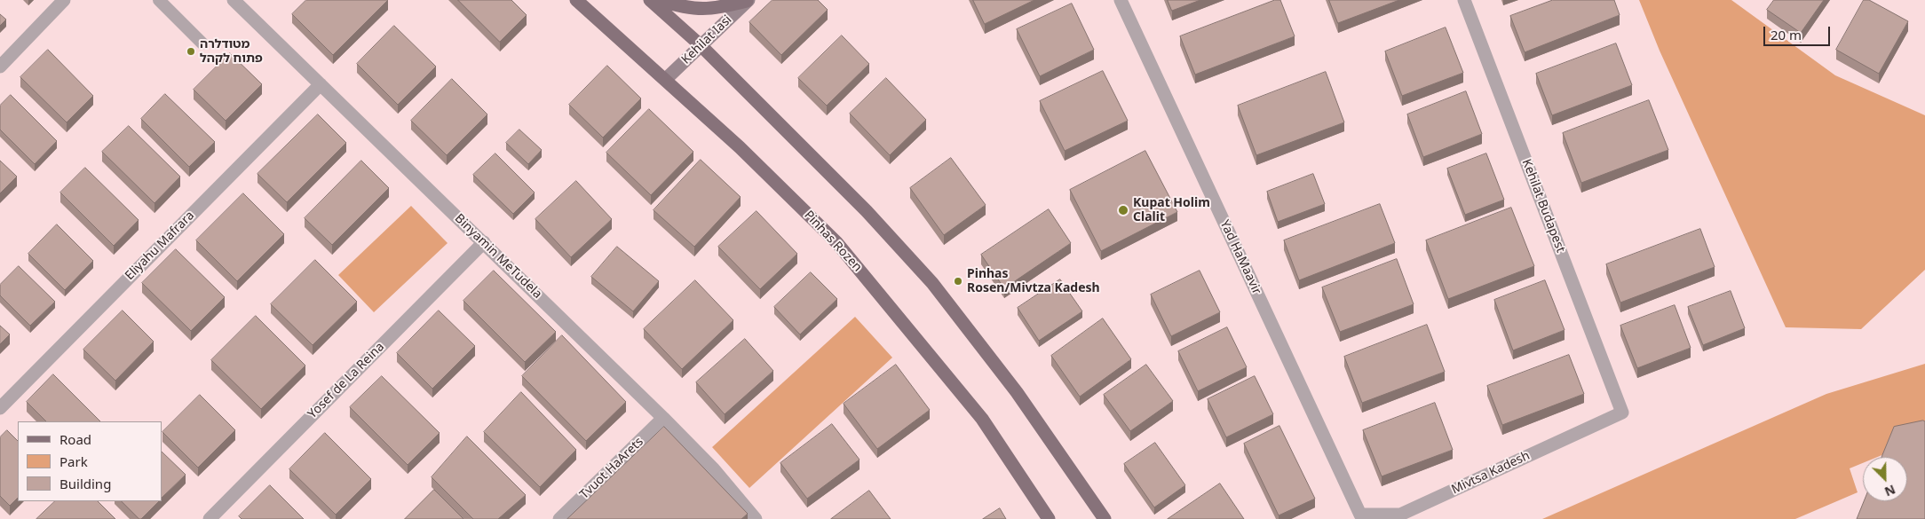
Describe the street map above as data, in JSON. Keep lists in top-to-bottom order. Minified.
{"streets":{"main road":["Pinhas Rozen"],"street":["Kehilat Iasi","Kehilat Budapest","Eliyahu Mafrara","Binyamin MeTudela","Yad HaMaavir","Yosef de La Reina","Tvuot HaArets","Mivtsa Kadesh"]},"crossings":[["Kehilat Iasi","Pinhas Rozen"],["Kehilat Budapest","Mivtsa Kadesh"],["Eliyahu Mafrara","Binyamin MeTudela"],["Binyamin MeTudela","Yosef de La Reina"],["Binyamin MeTudela","Tvuot HaArets"],["Yad HaMaavir","Mivtsa Kadesh"]],"places":["מטודלרה פתוח לקהל","Kupat Holim Clalit","Pinhas Rosen/Mivtza Kadesh"],"legend":["Road","Park","Building"],"scale_bar":"20 m","north":"bottom right"}
